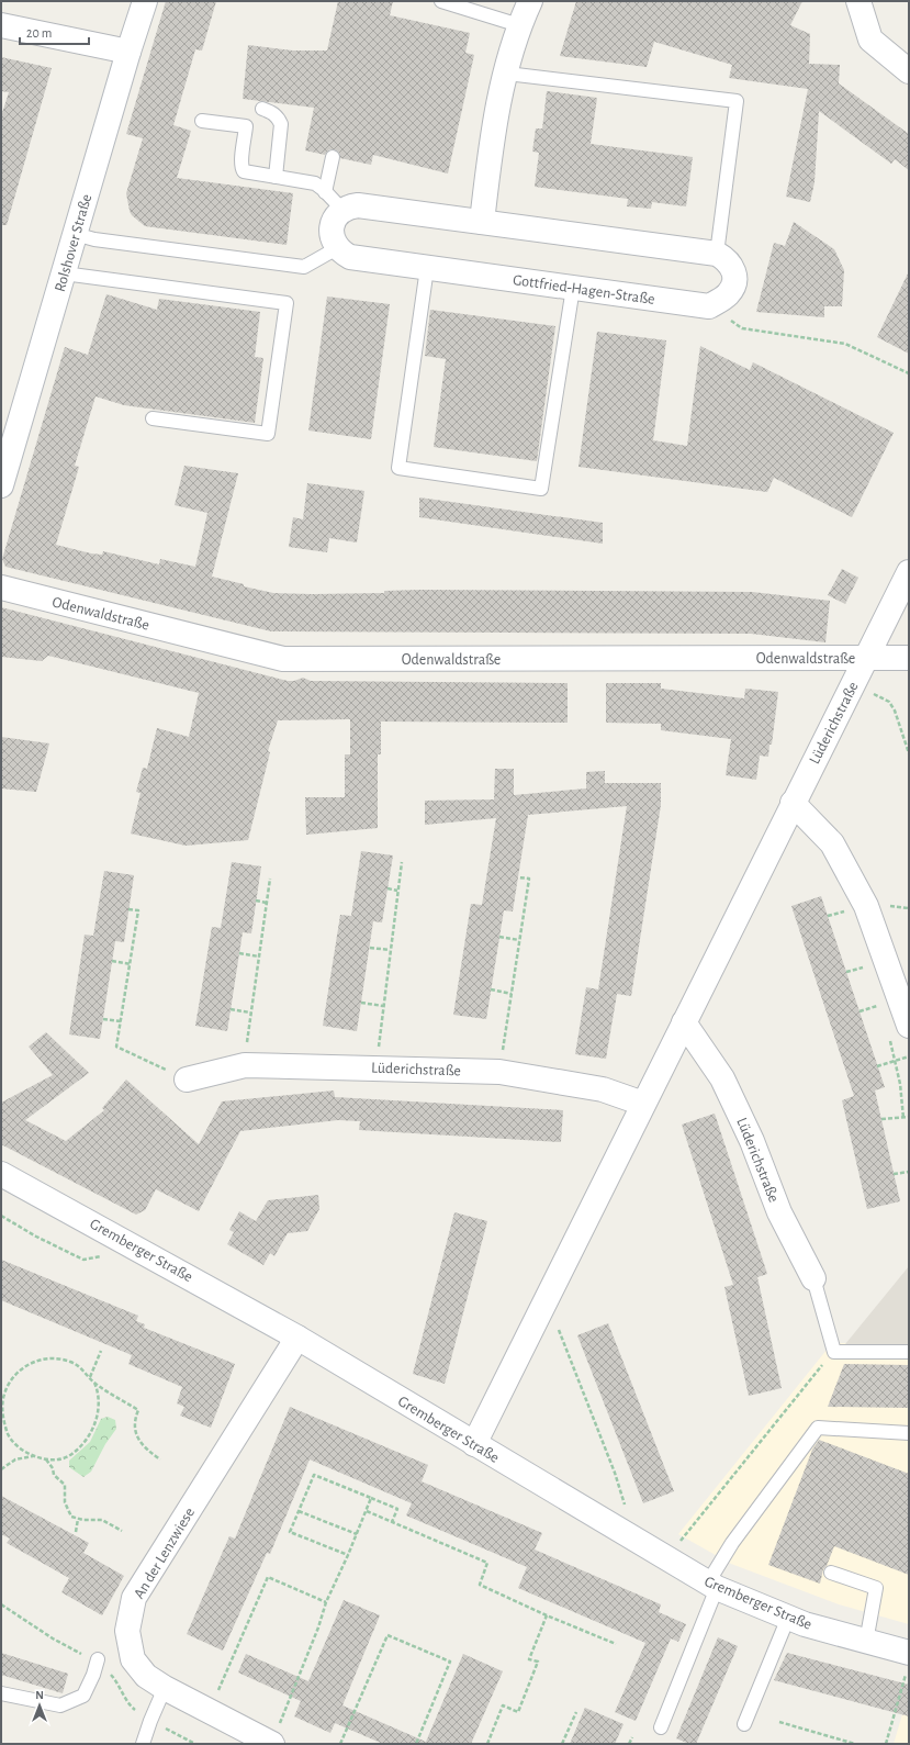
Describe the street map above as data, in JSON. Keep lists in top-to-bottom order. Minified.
{"streets":{"street":["Rolshover Straße","Gottfried-Hagen-Straße","Odenwaldstraße","Lüderichstraße","Gremberger Straße","An der Lenzwiese"]},"crossings":[["Odenwaldstraße","Lüderichstraße"],["Lüderichstraße","Gremberger Straße"],["Gremberger Straße","An der Lenzwiese"]],"scale_bar":"20 m","north":"top"}
